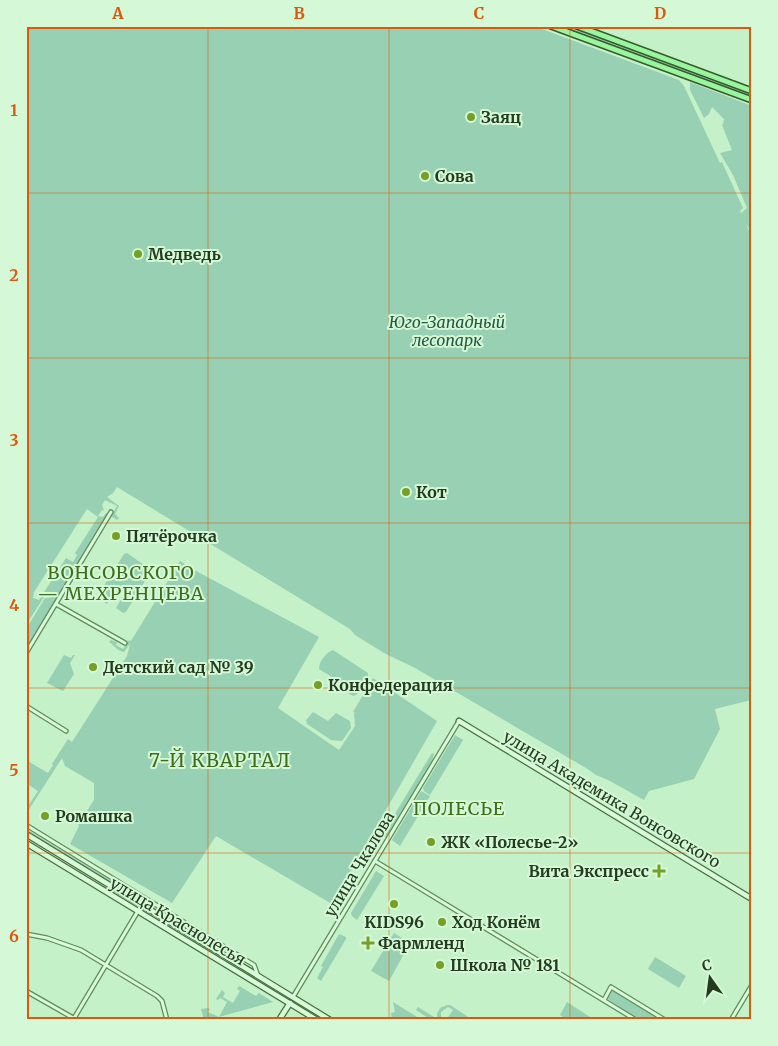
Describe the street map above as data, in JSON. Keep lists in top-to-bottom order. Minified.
{"streets":{"street":["улица Академика Вонсовского","улица Чкалова","улица Краснолесья"]},"crossings":[["улица Академика Вонсовского","улица Чкалова"],["улица Чкалова","улица Краснолесья"]],"districts":["ВОНСОВСКОГО — МЕХРЕНЦЕВА","7-Й КВАРТАЛ","ПОЛЕСЬЕ"],"parks":["Юго-Западный лесопарк"],"places":{"other":["Заяц","Сова","Медведь","Кот","Пятёрочка","Детский сад № 39","Конфедерация","Ромашка","ЖК «Полесье-2»","KIDS96","Ход Конём","Школа № 181"],"health":["Вита Экспресс","Фармленд"]},"north":"top","grid":{"columns":["A","B","C","D"],"rows":["1","2","3","4","5","6"]}}
